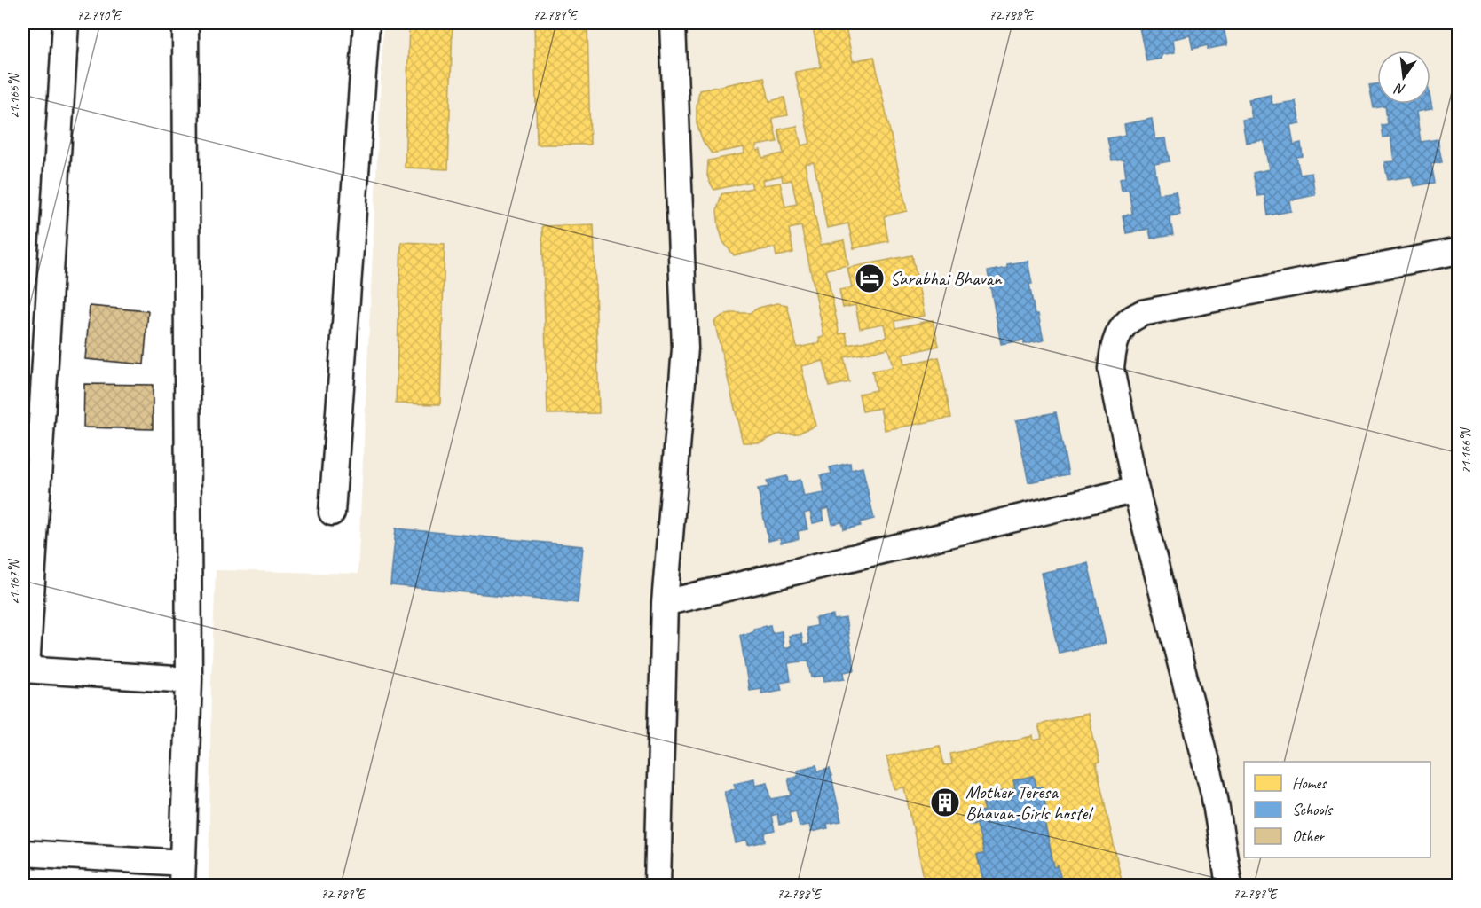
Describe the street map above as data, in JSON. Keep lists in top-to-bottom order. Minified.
{"places":{"hotel":["Sarabhai Bhavan"],"building":["Mother Teresa Bhavan-Girls hostel"]},"legend":["Homes","Schools","Other"],"north":"bottom","coordinates":["72.790°E","72.789°E","72.788°E","21.166°N","21.167°N","72.787°E"]}
